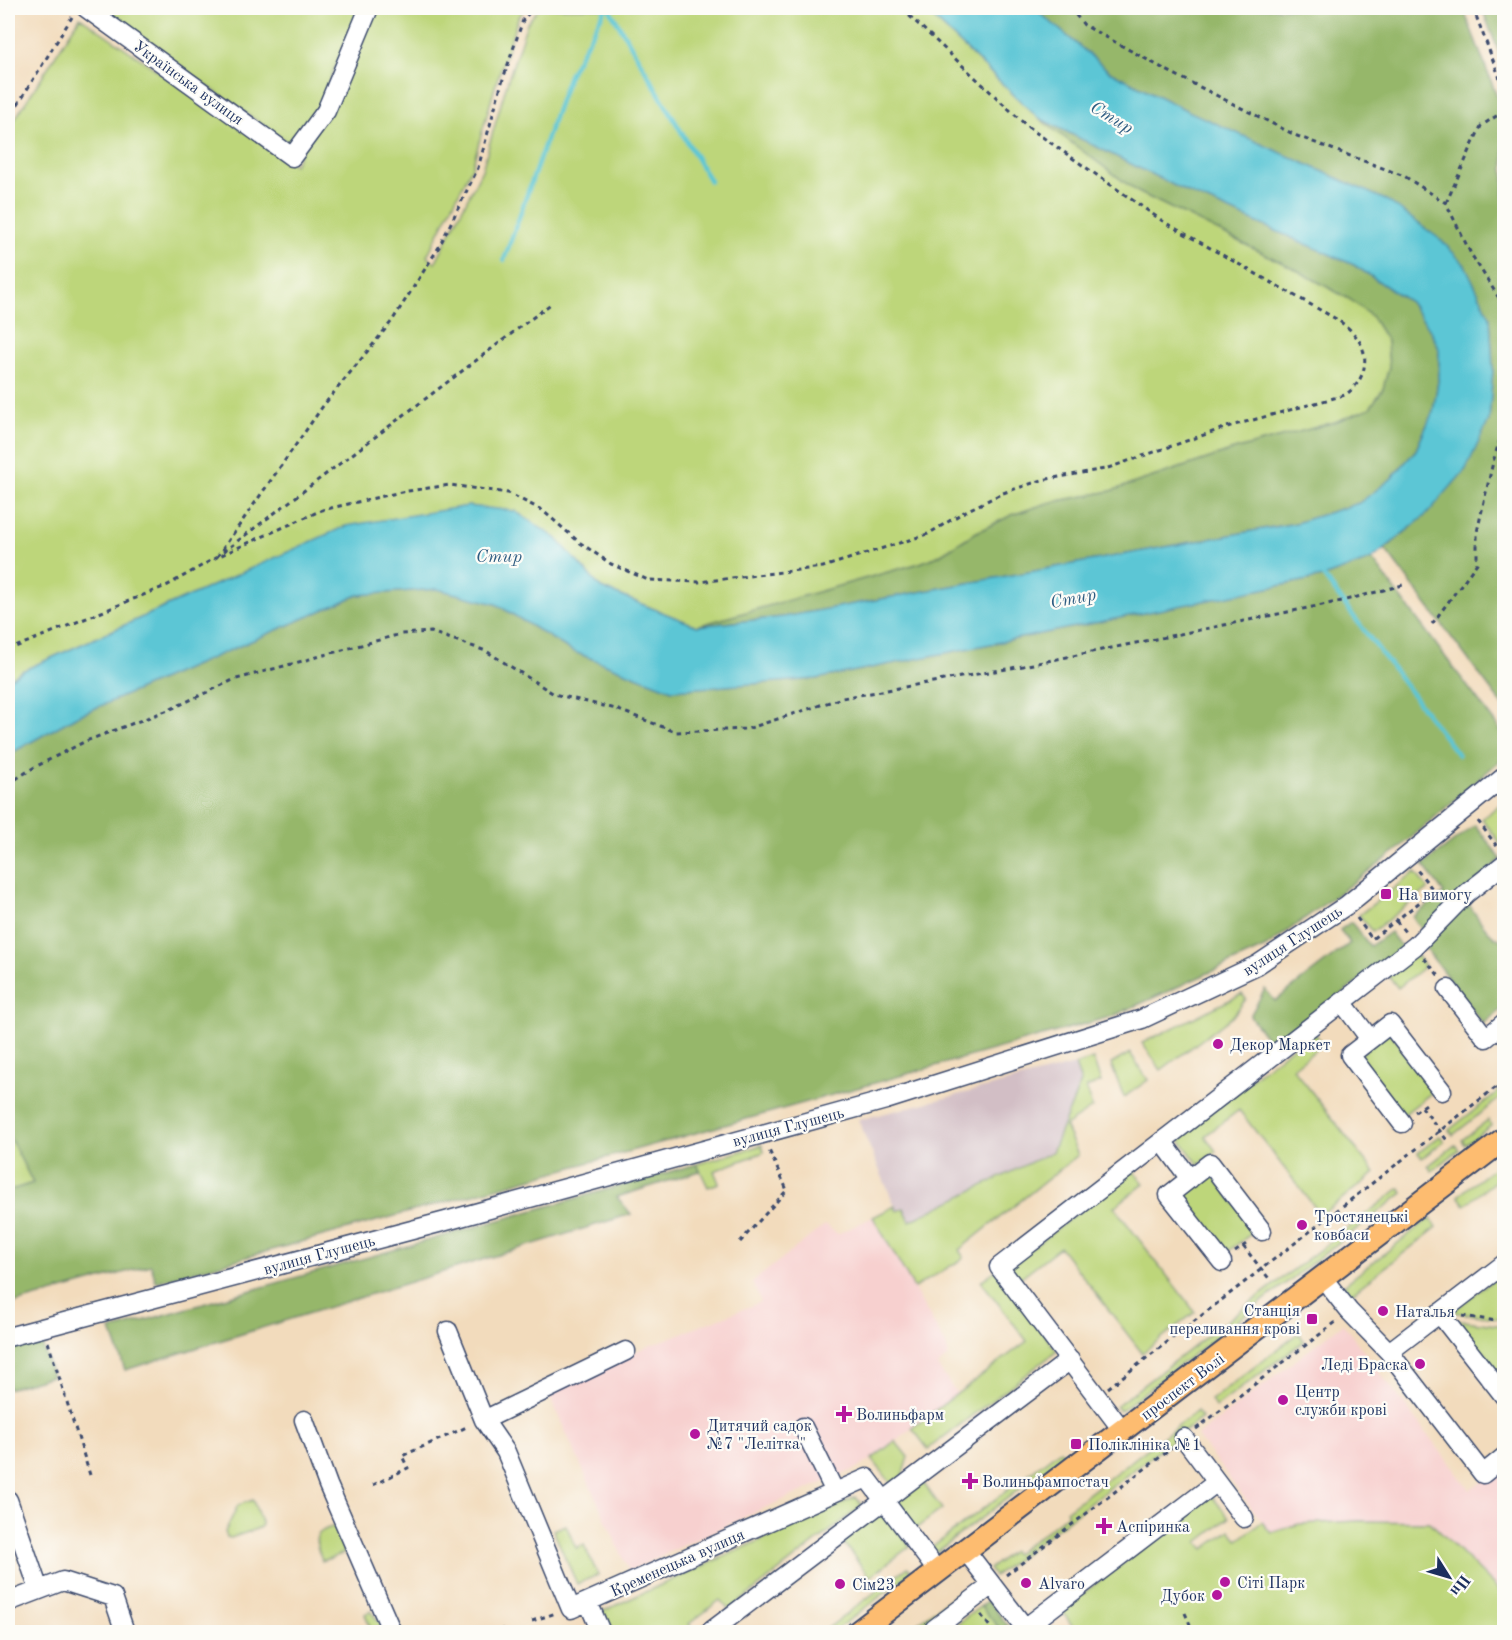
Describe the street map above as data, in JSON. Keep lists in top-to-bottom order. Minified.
{"streets":{"main road":["проспект Волі"],"street":["Українська вулиця","вулиця Глушець","Кременецька вулиця"]},"crossings":[["проспект Волі","Кременецька вулиця"]],"water":["Стир"],"places":{"transit":["На вимогу","Станція переливання крові","Поліклініка №1"],"other":["Декор Маркет","Тростянецькі ковбаси","Наталья","Леді Браска","Центр служби крові","Дитячий садок №7 \"Лелітка\"","Сіті Парк","Alvaro","Сім23","Дубок"],"health":["Волиньфарм","Волиньфампостач","Аспіринка"]},"north":"bottom right"}
